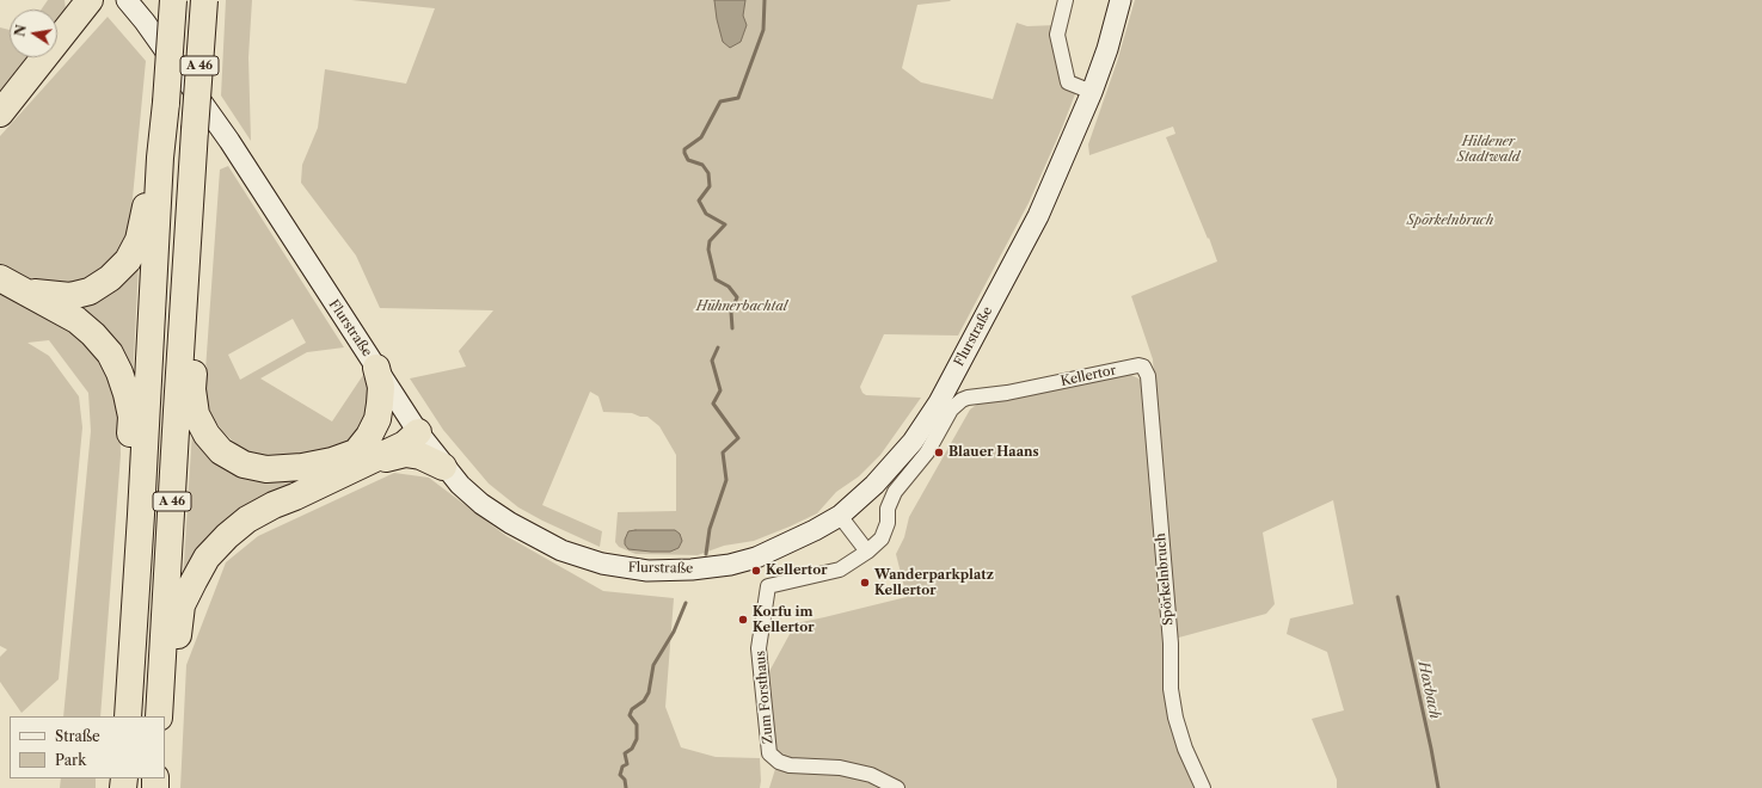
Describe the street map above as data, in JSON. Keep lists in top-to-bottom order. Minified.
{"streets":{"highway":["A 46"],"main road":["Flurstraße"],"street":["Kellertor","Spörkelnbruch","Zum Forsthaus"]},"crossings":[["Kellertor","Spörkelnbruch"],["Kellertor","Zum Forsthaus"]],"water":["Hoxbach"],"parks":["Hildener Stadtwald","Spörkelnbruch","Hühnerbachtal"],"places":["Blauer Haans","Kellertor","Wanderparkplatz Kellertor","Korfu im Kellertor"],"legend":["Straße","Park"],"north":"left"}
